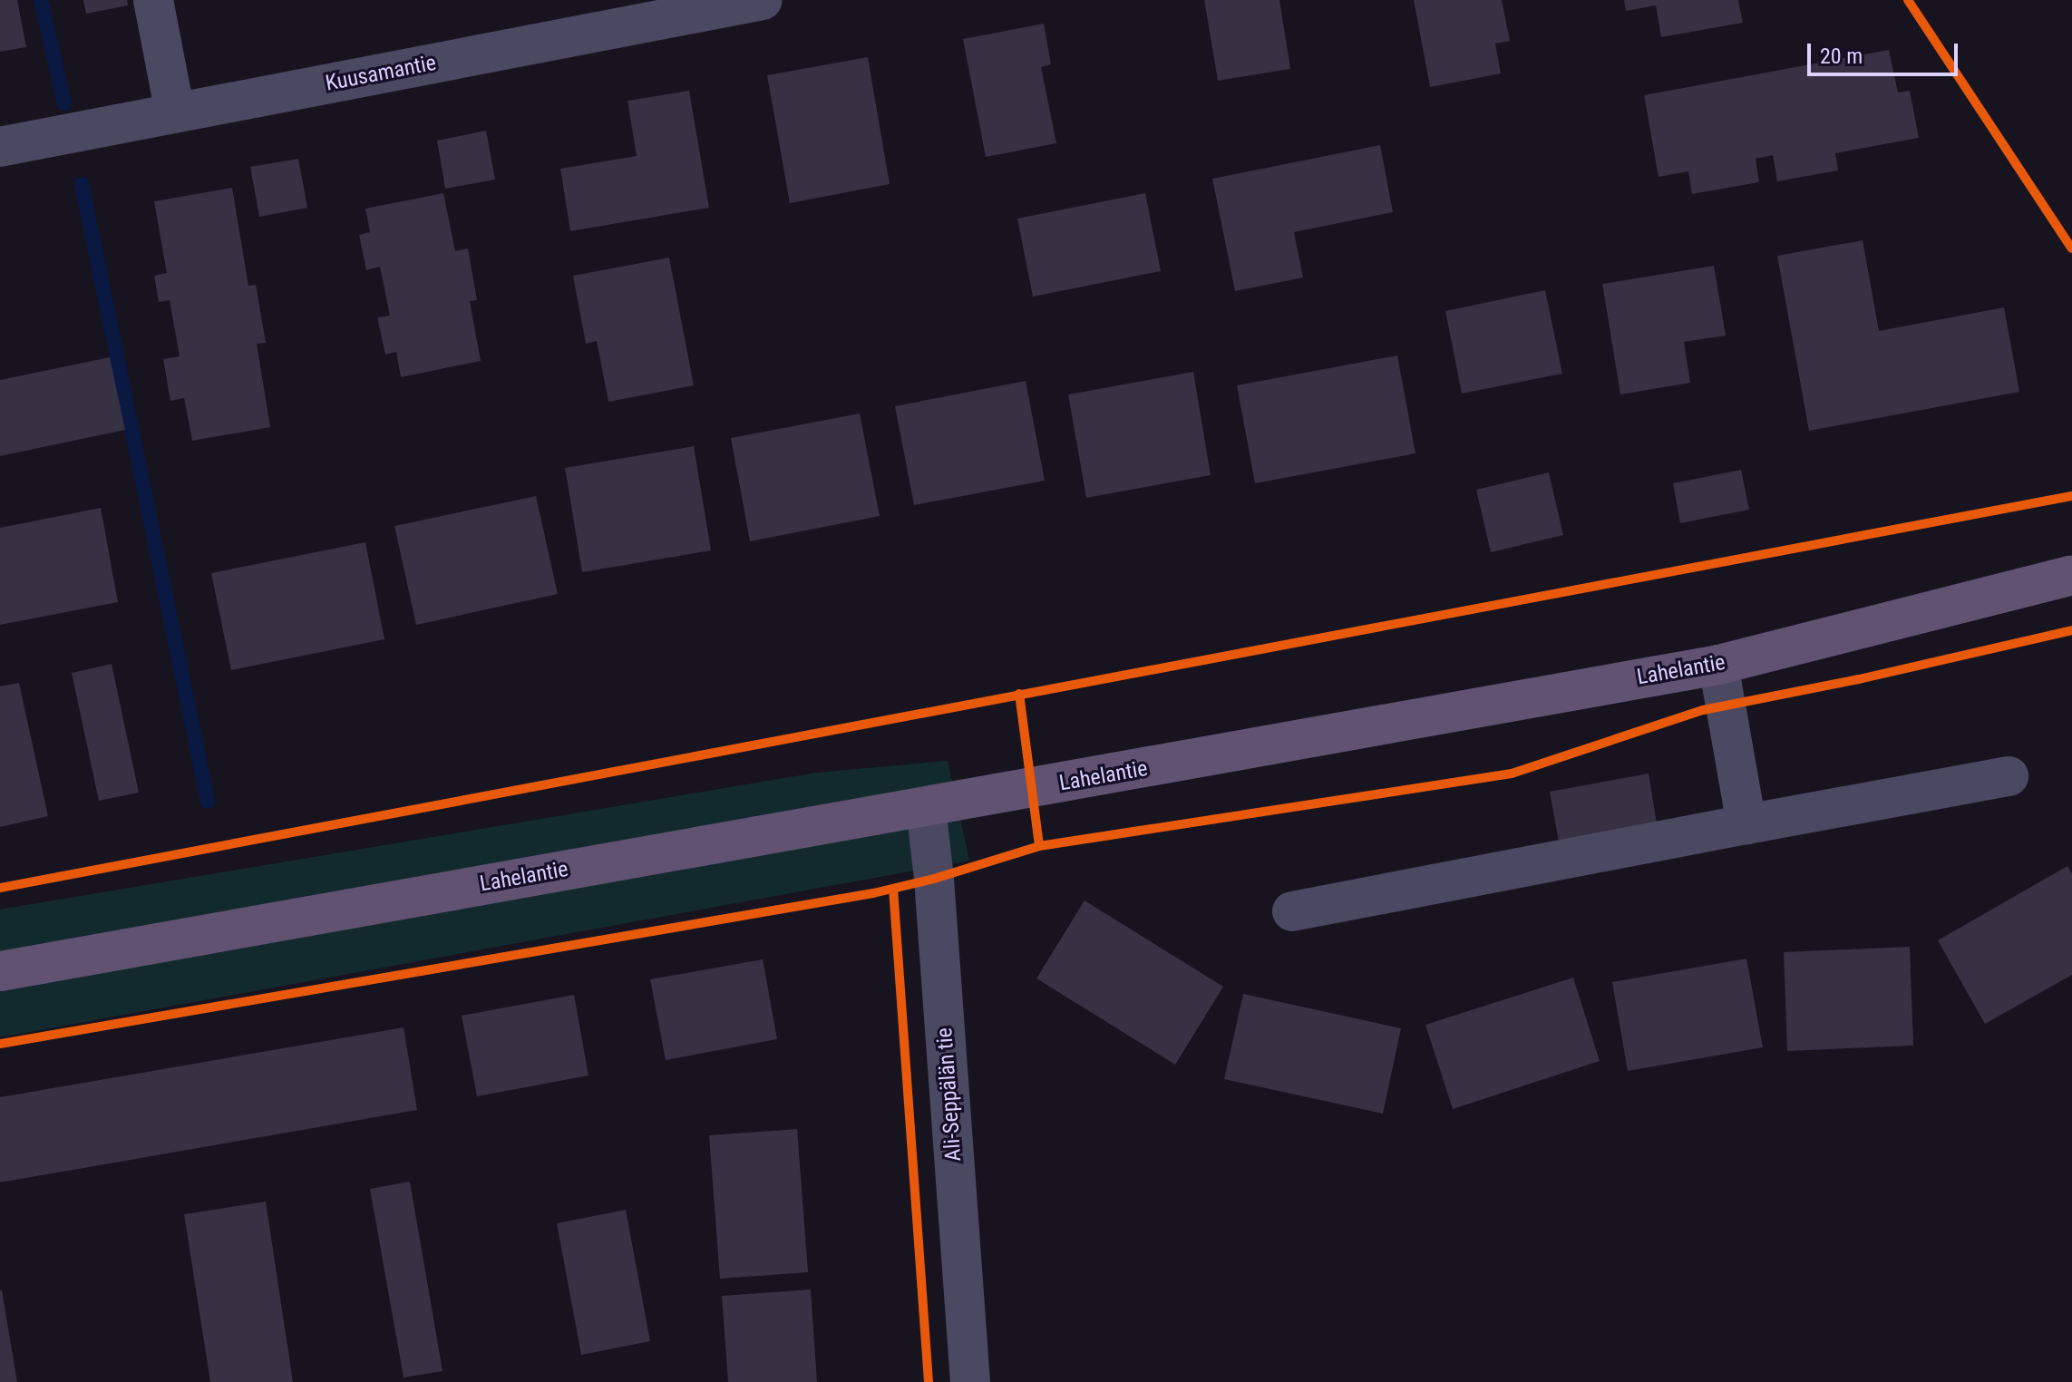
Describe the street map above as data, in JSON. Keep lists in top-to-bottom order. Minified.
{"streets":{"main road":["Lahelantie"],"street":["Kuusamantie","Ali-Seppälän tie"]},"crossings":[["Lahelantie","Ali-Seppälän tie"]],"scale_bar":"20 m"}
